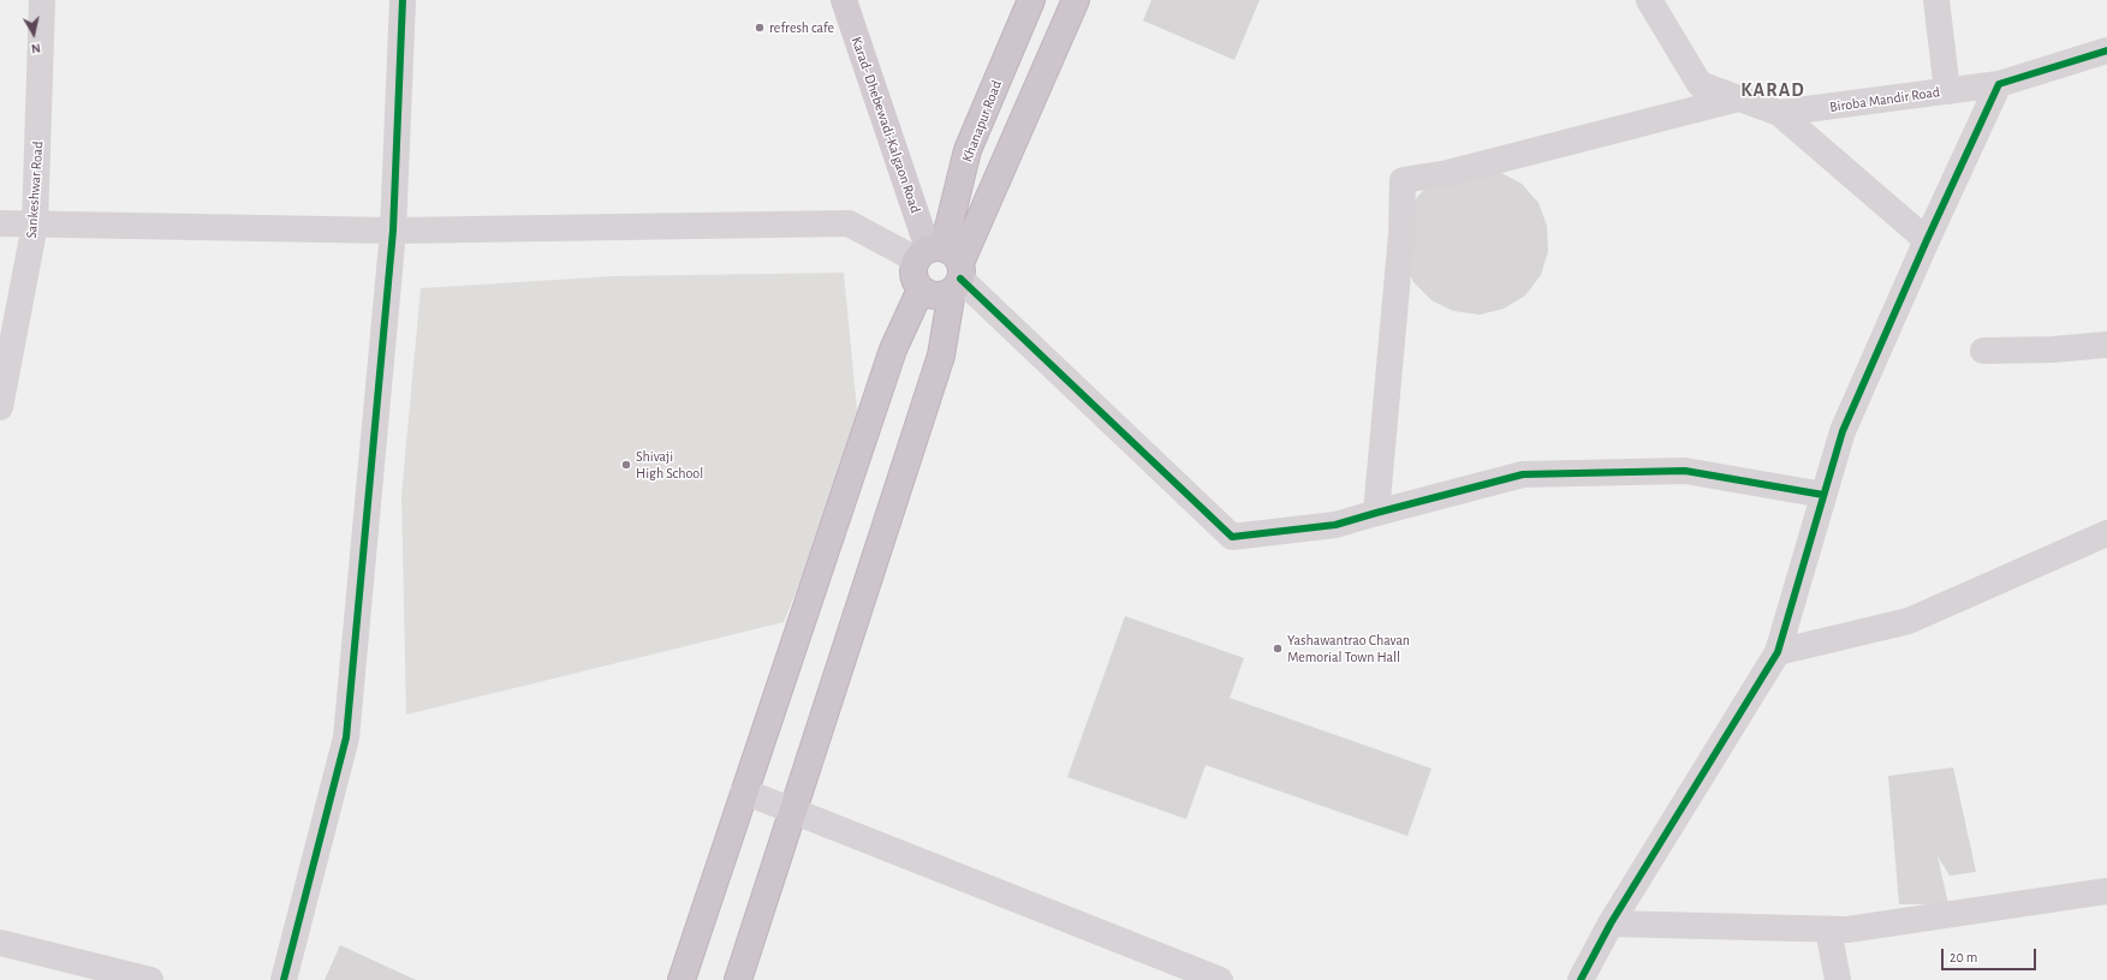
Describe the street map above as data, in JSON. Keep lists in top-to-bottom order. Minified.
{"streets":{"highway":["Khanapur Road"],"main road":["Karad- Dhebewadi-Kalgaon Road"],"street":["Biroba Mandir Road","Sankeshwar Road"]},"crossings":[["Khanapur Road","Karad- Dhebewadi-Kalgaon Road"]],"districts":["KARAD"],"places":["refresh cafe","Shivaji High School","Yashawantrao Chavan Memorial Town Hall"],"scale_bar":"20 m","north":"bottom"}
